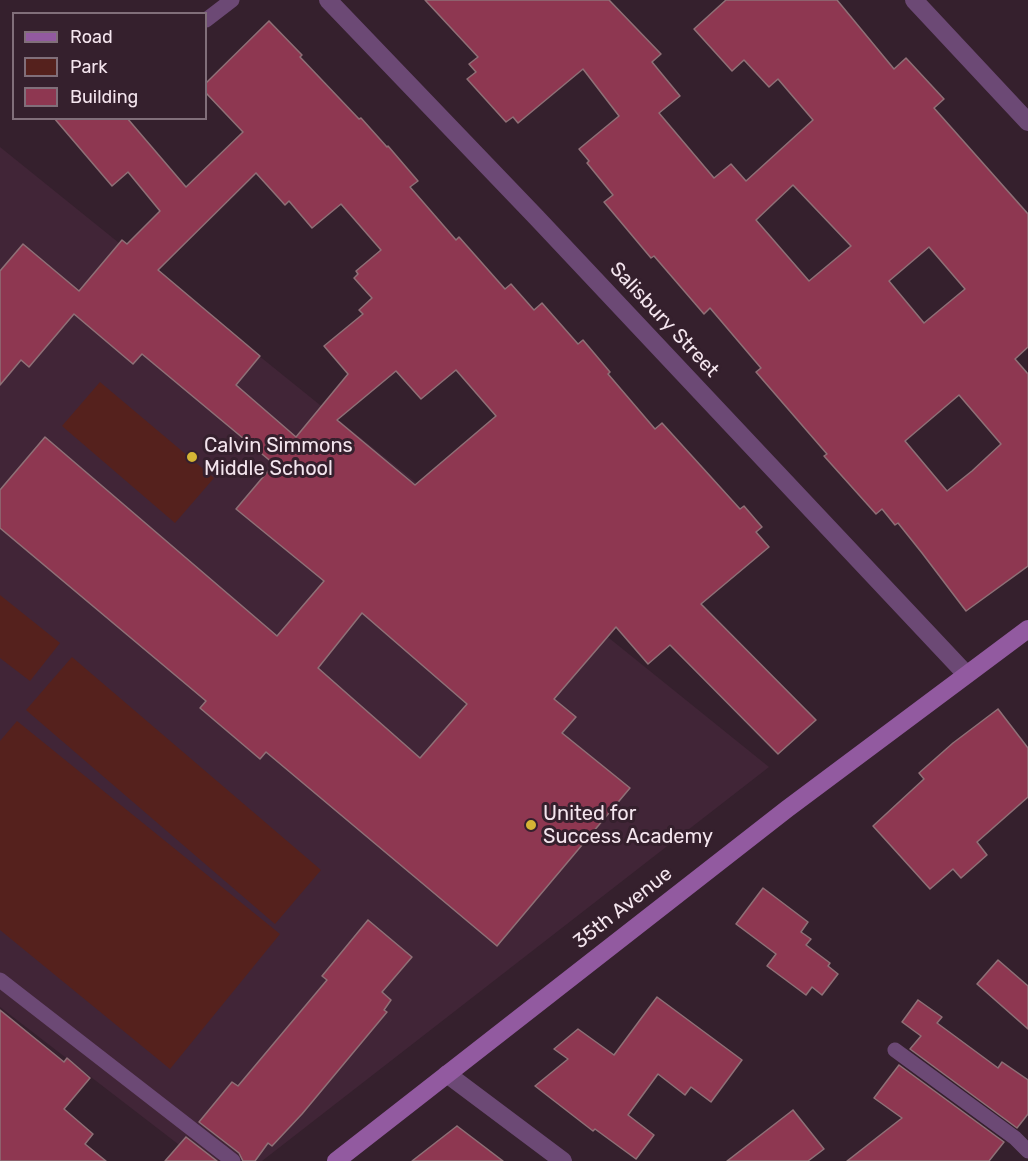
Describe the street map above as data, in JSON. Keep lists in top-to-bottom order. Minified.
{"streets":{"main road":["35th Avenue"],"street":["Salisbury Street"]},"crossings":[["Salisbury Street","35th Avenue"]],"places":["Calvin Simmons Middle School","United for Success Academy"],"legend":["Road","Park","Building"]}
